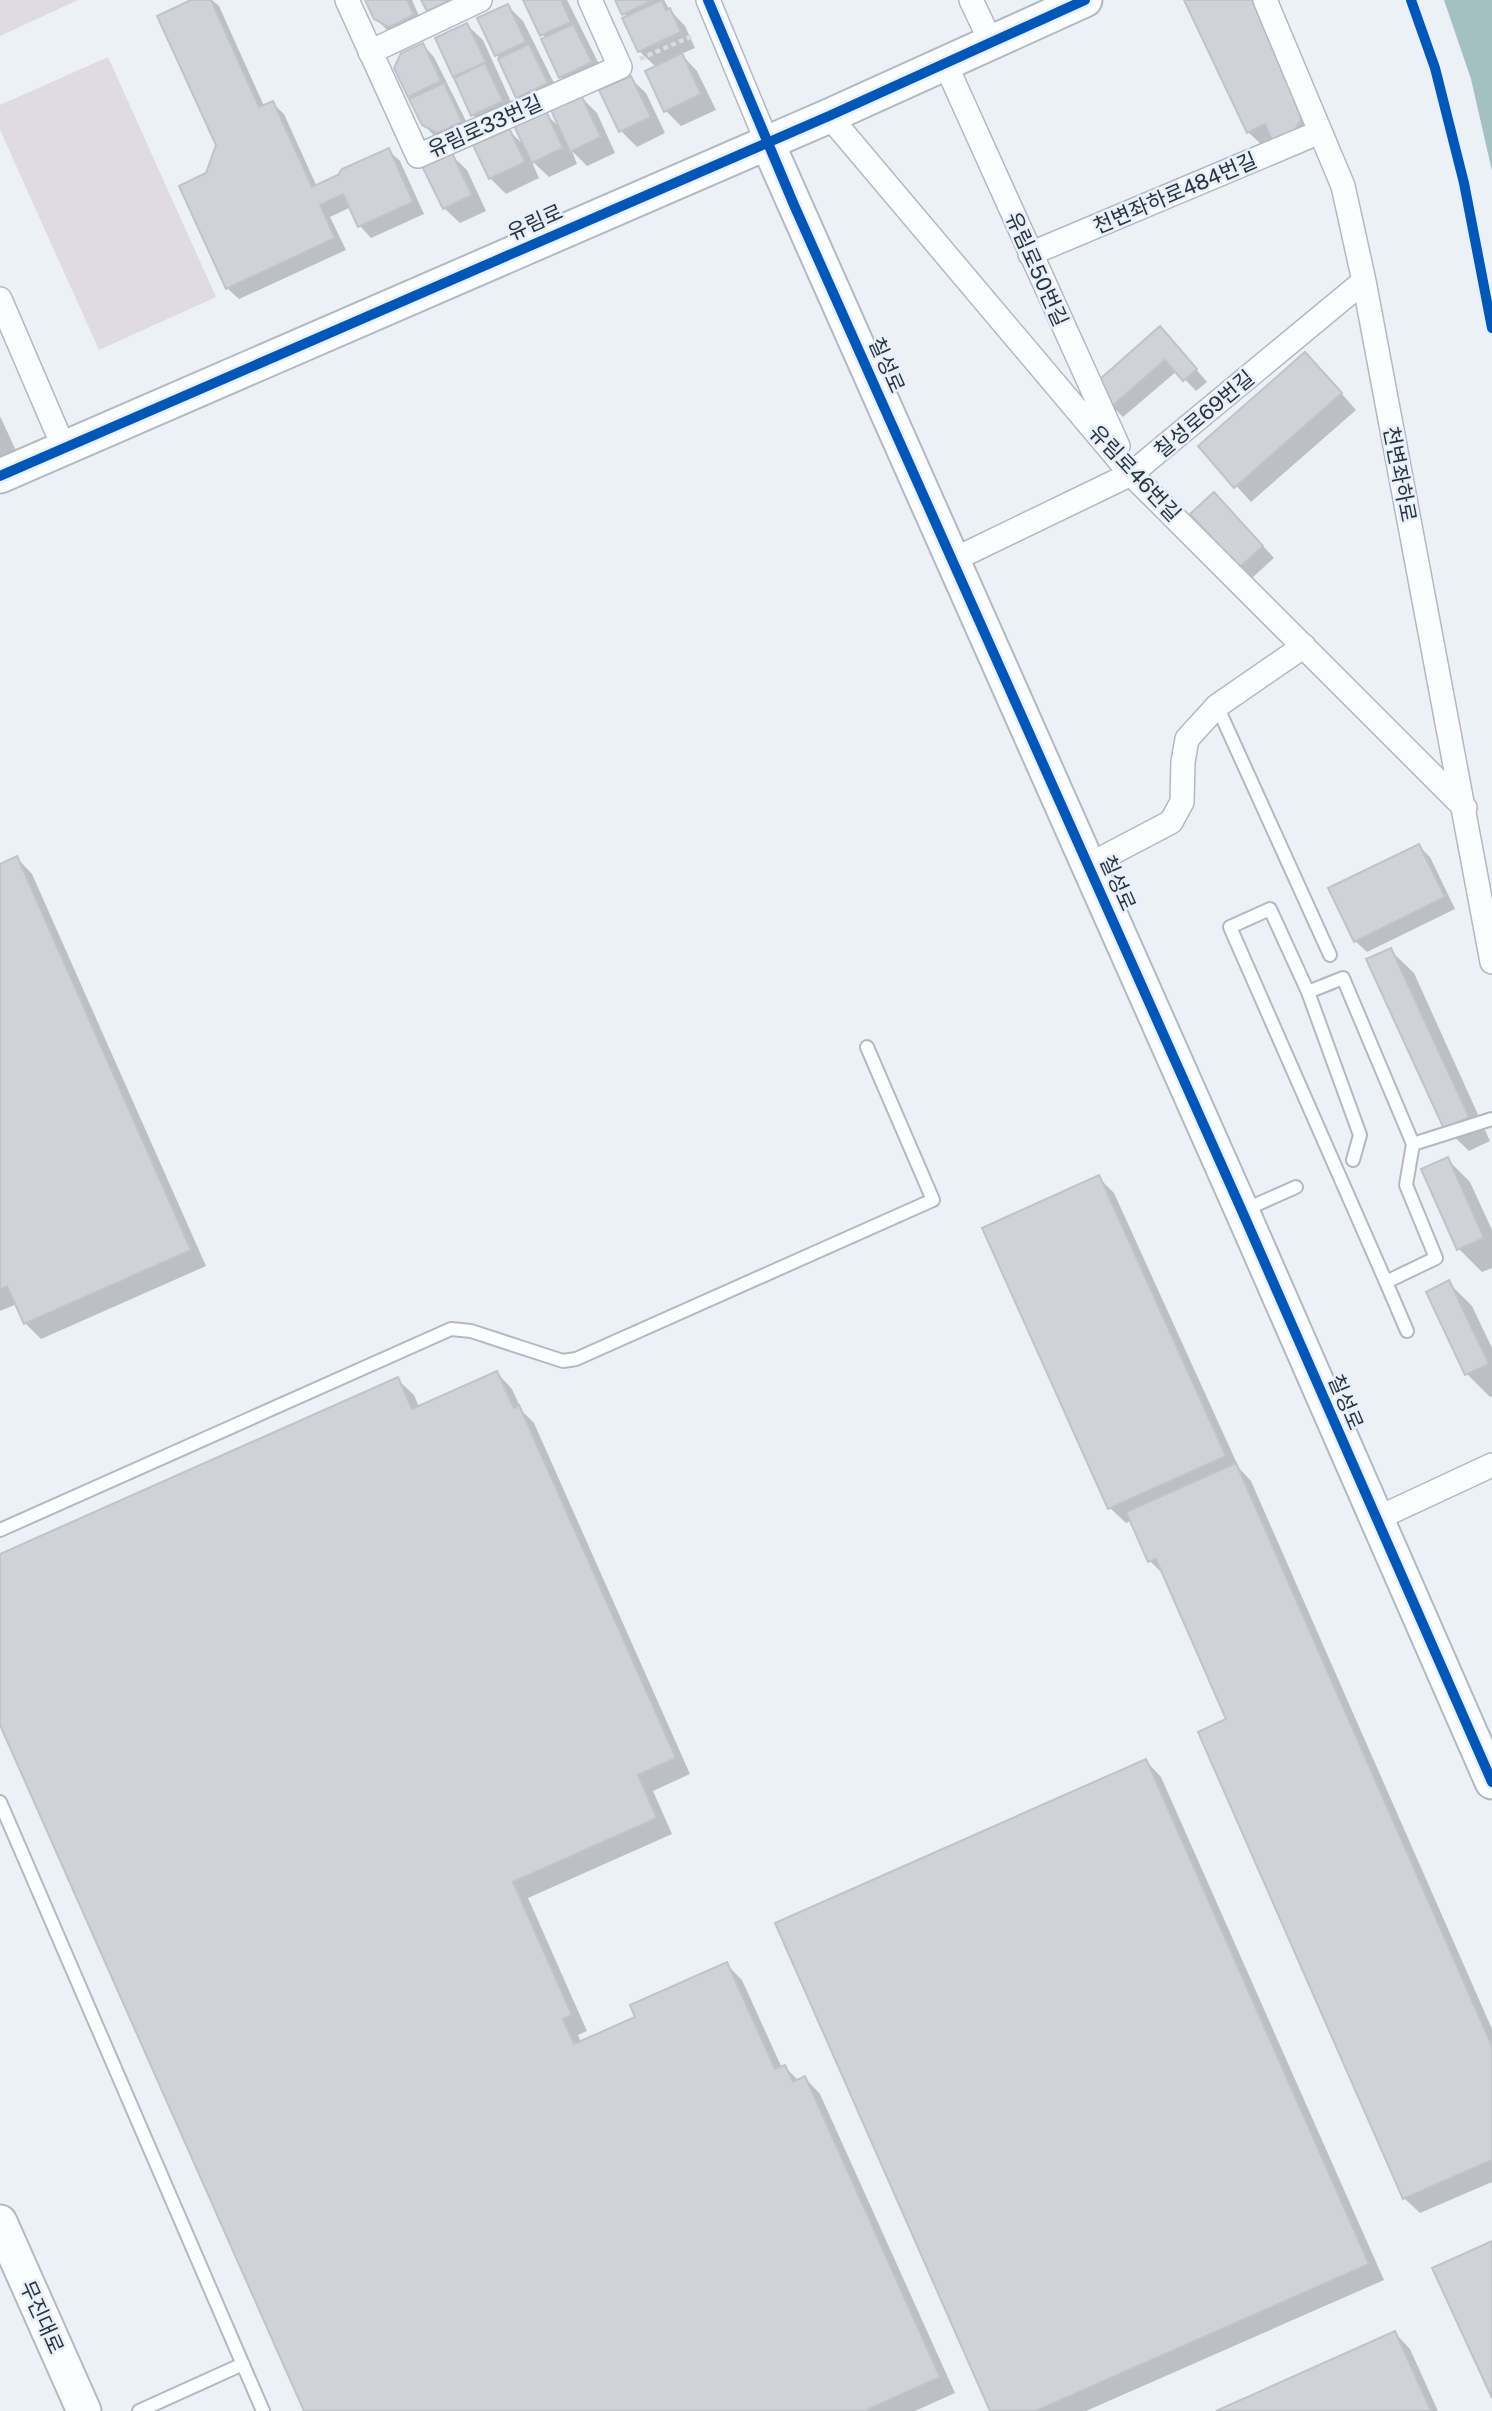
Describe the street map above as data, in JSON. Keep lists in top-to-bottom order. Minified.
{"streets":{"street":["유림로33번길","천변좌하로484번길","유림로","유림로50번길","칠성로","칠성로69번길","유림로46번길","천변좌하로","무진대로"]},"crossings":[["천변좌하로484번길","유림로50번길"],["천변좌하로484번길","천변좌하로"],["유림로","유림로50번길"],["유림로","칠성로"],["유림로","유림로46번길"],["유림로50번길","칠성로69번길"],["유림로50번길","유림로46번길"],["칠성로","칠성로69번길"],["칠성로69번길","유림로46번길"],["칠성로69번길","천변좌하로"],["유림로46번길","천변좌하로"]]}
